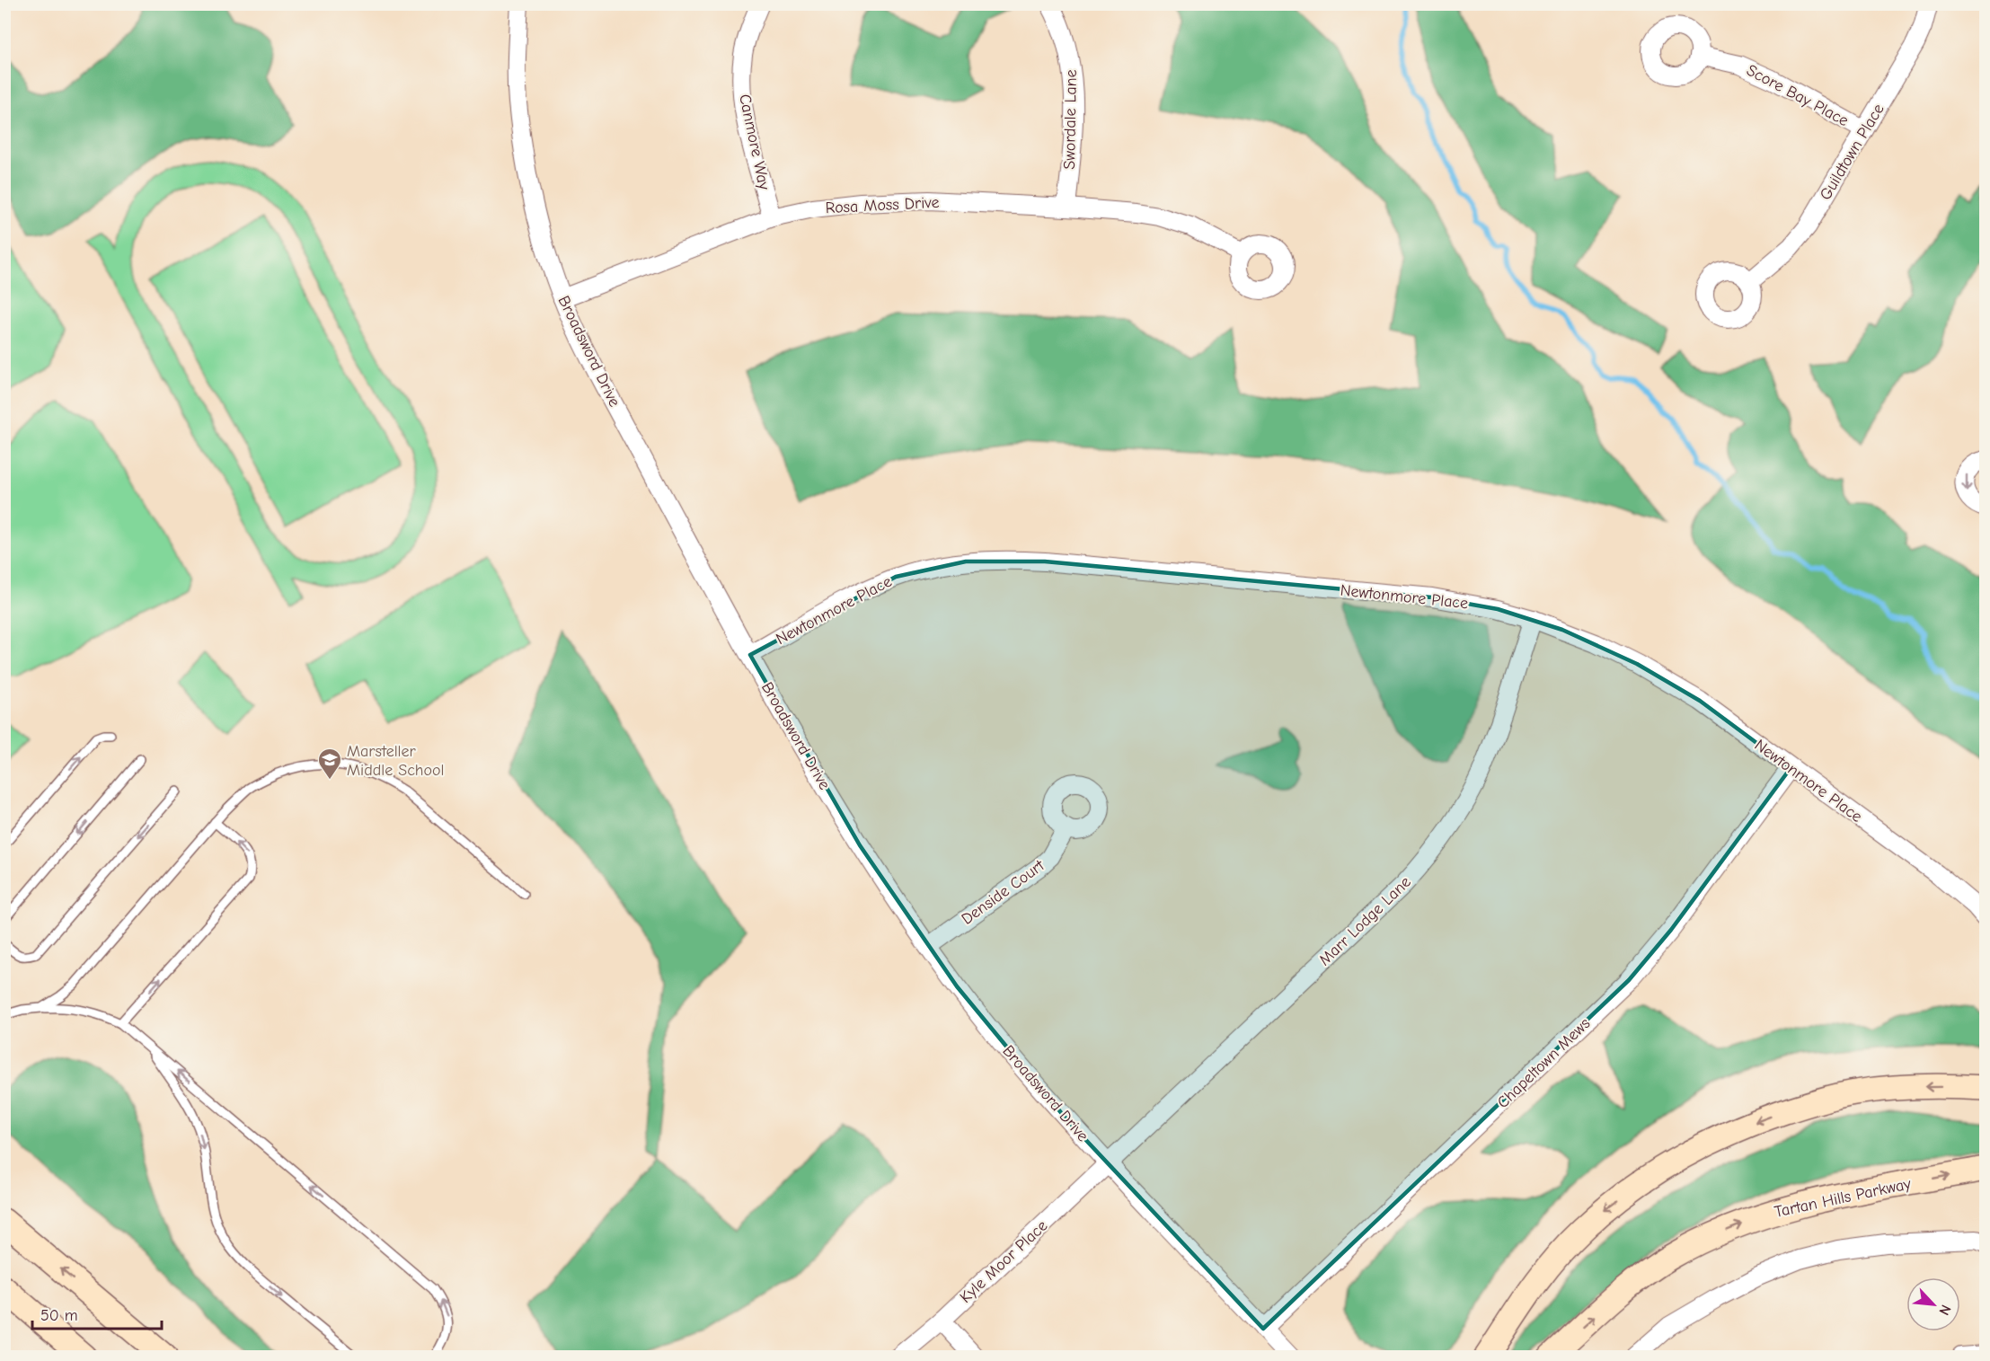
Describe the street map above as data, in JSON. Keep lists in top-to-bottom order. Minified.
{"streets":{"street":["Score Bay Place","Swordale Lane","Canmore Way","Guildtown Place","Rosa Moss Drive","Broadsword Drive","Newtonmore Place","Denside Court","Marr Lodge Lane","Chapeltown Mews","Tartan Hills Parkway","Kyle Moor Place"]},"crossings":[["Score Bay Place","Guildtown Place"],["Swordale Lane","Rosa Moss Drive"],["Canmore Way","Rosa Moss Drive"],["Rosa Moss Drive","Broadsword Drive"],["Broadsword Drive","Newtonmore Place"],["Broadsword Drive","Denside Court"],["Broadsword Drive","Marr Lodge Lane"],["Broadsword Drive","Chapeltown Mews"],["Broadsword Drive","Kyle Moor Place"],["Newtonmore Place","Marr Lodge Lane"],["Newtonmore Place","Chapeltown Mews"],["Marr Lodge Lane","Kyle Moor Place"]],"places":{"school or university":["Marsteller Middle School"]},"scale_bar":"50 m","north":"bottom right"}
